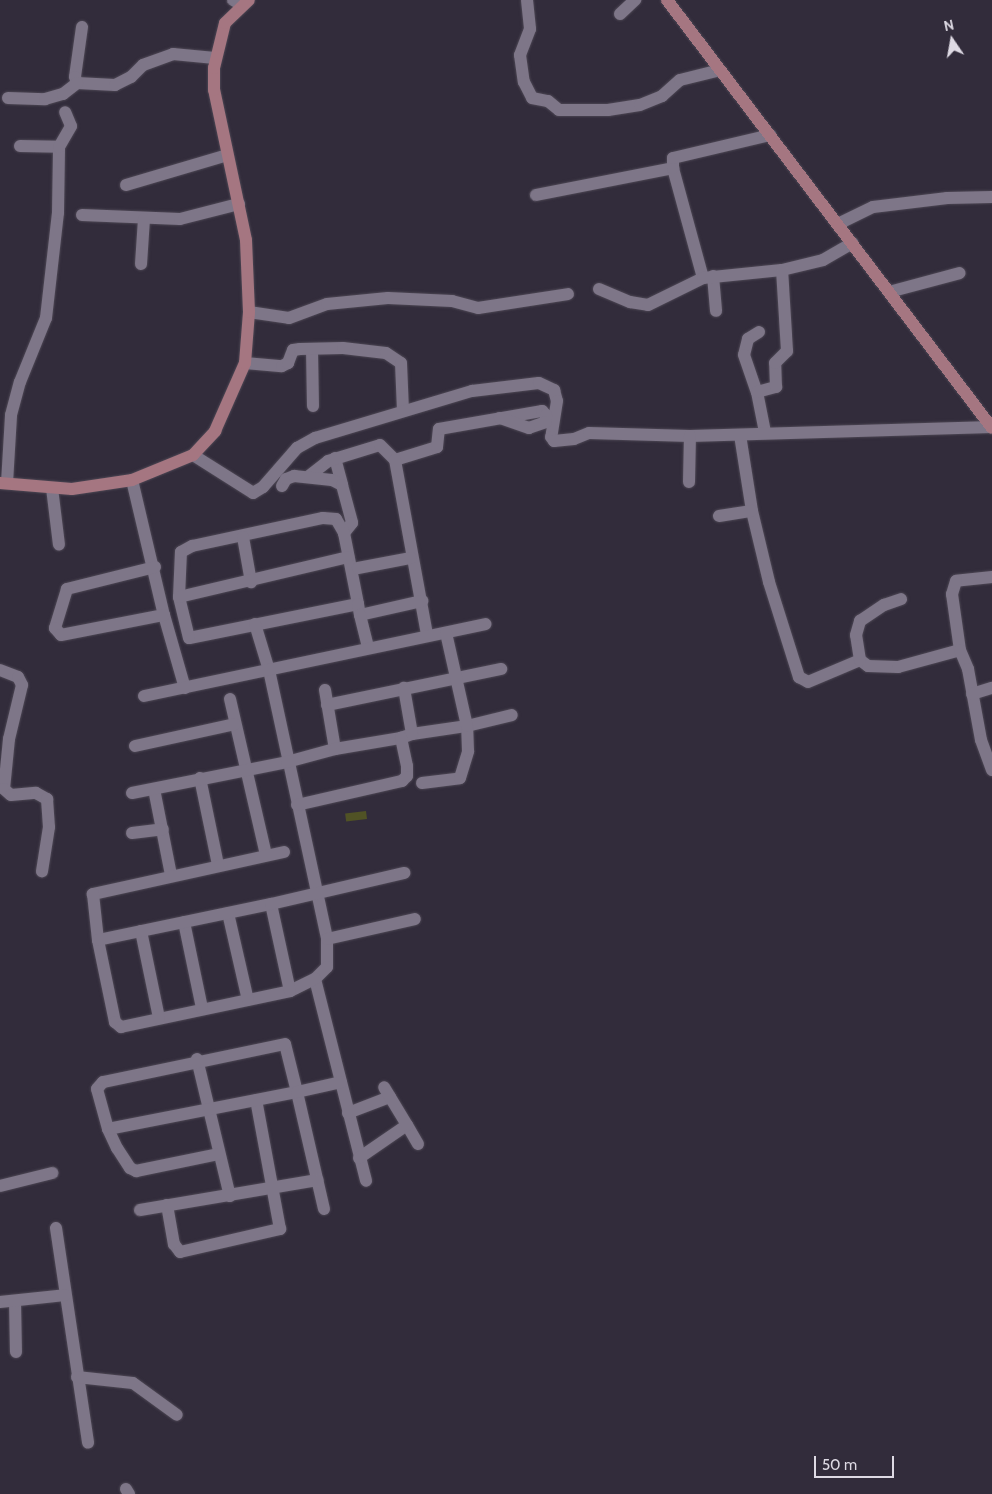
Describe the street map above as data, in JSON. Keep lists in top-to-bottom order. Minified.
{"scale_bar":"50 m","north":"top"}
